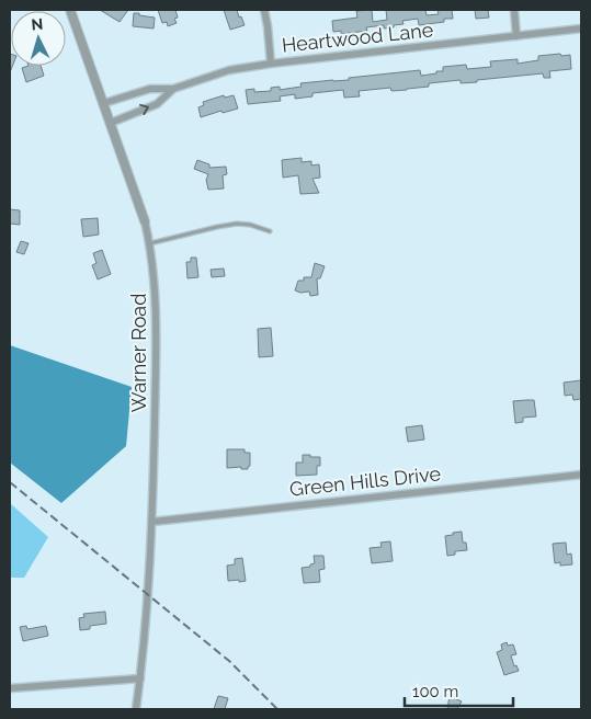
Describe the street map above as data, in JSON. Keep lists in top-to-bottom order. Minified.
{"streets":{"street":["Heartwood Lane","Warner Road","Green Hills Drive"]},"crossings":[["Heartwood Lane","Warner Road"],["Warner Road","Green Hills Drive"]],"scale_bar":"100 m","north":"top"}
